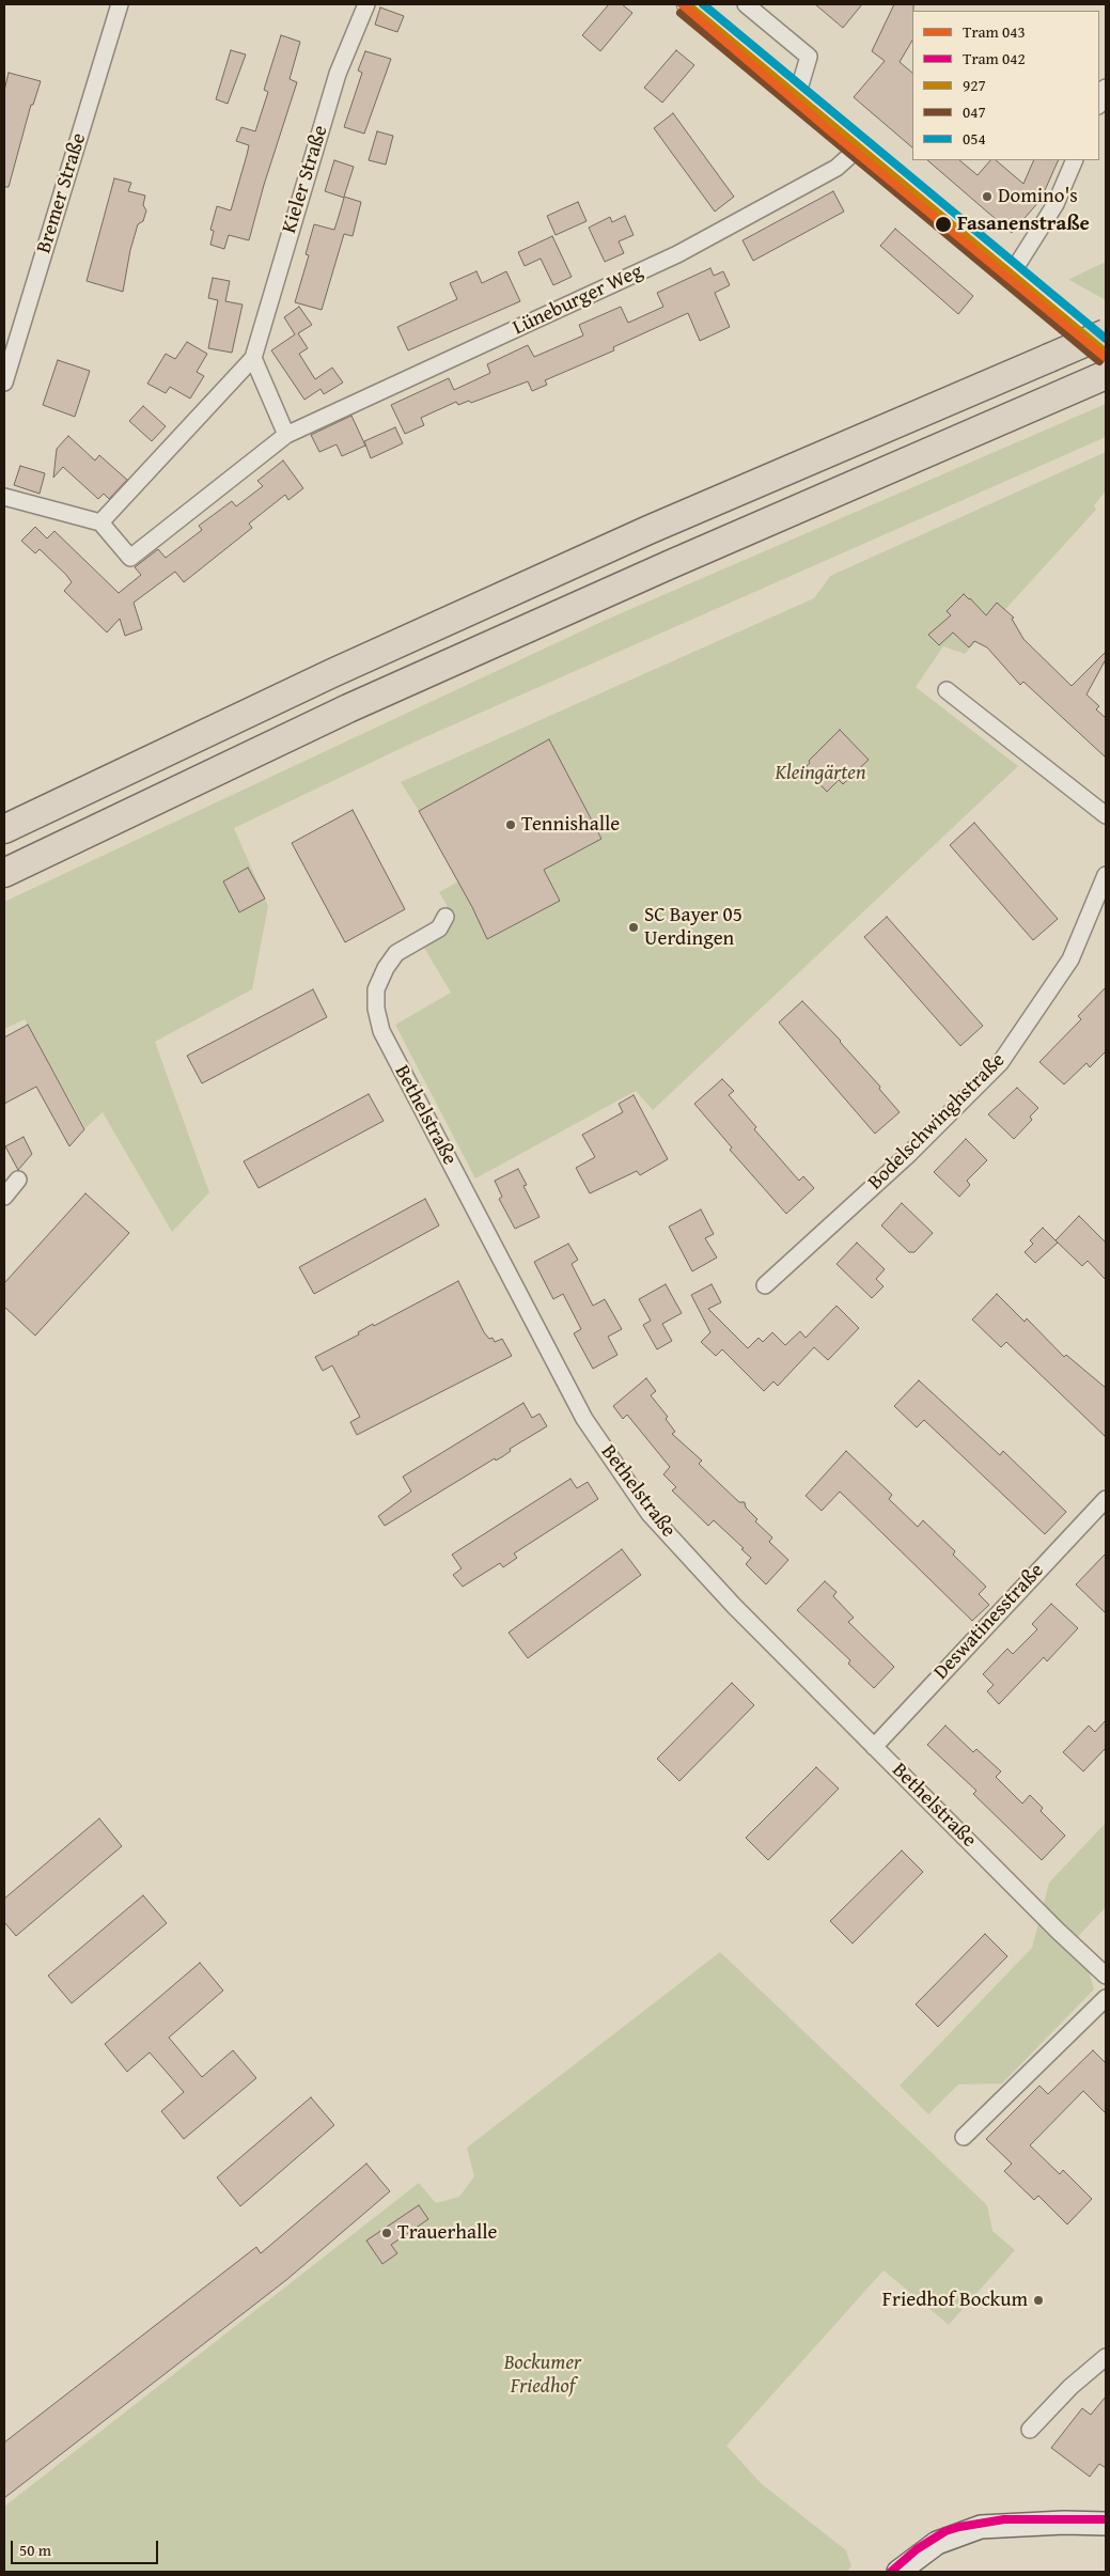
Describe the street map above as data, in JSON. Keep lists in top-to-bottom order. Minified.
{"streets":{"street":["Kieler Straße","Bremer Straße","Lüneburger Weg","Bethelstraße","Bodelschwinghstraße","Deswatinesstraße"]},"crossings":[["Bethelstraße","Deswatinesstraße"]],"parks":["Kleingärten","Bockumer Friedhof"],"places":["Domino's","Fasanenstraße","Tennishalle","SC Bayer 05 Uerdingen","Trauerhalle","Friedhof Bockum"],"lines":["tram line 043","transit line 927","transit line 054","transit line 047","tram line 042"],"legend":["Tram 043","Tram 042","927","047","054"],"scale_bar":"50 m"}
